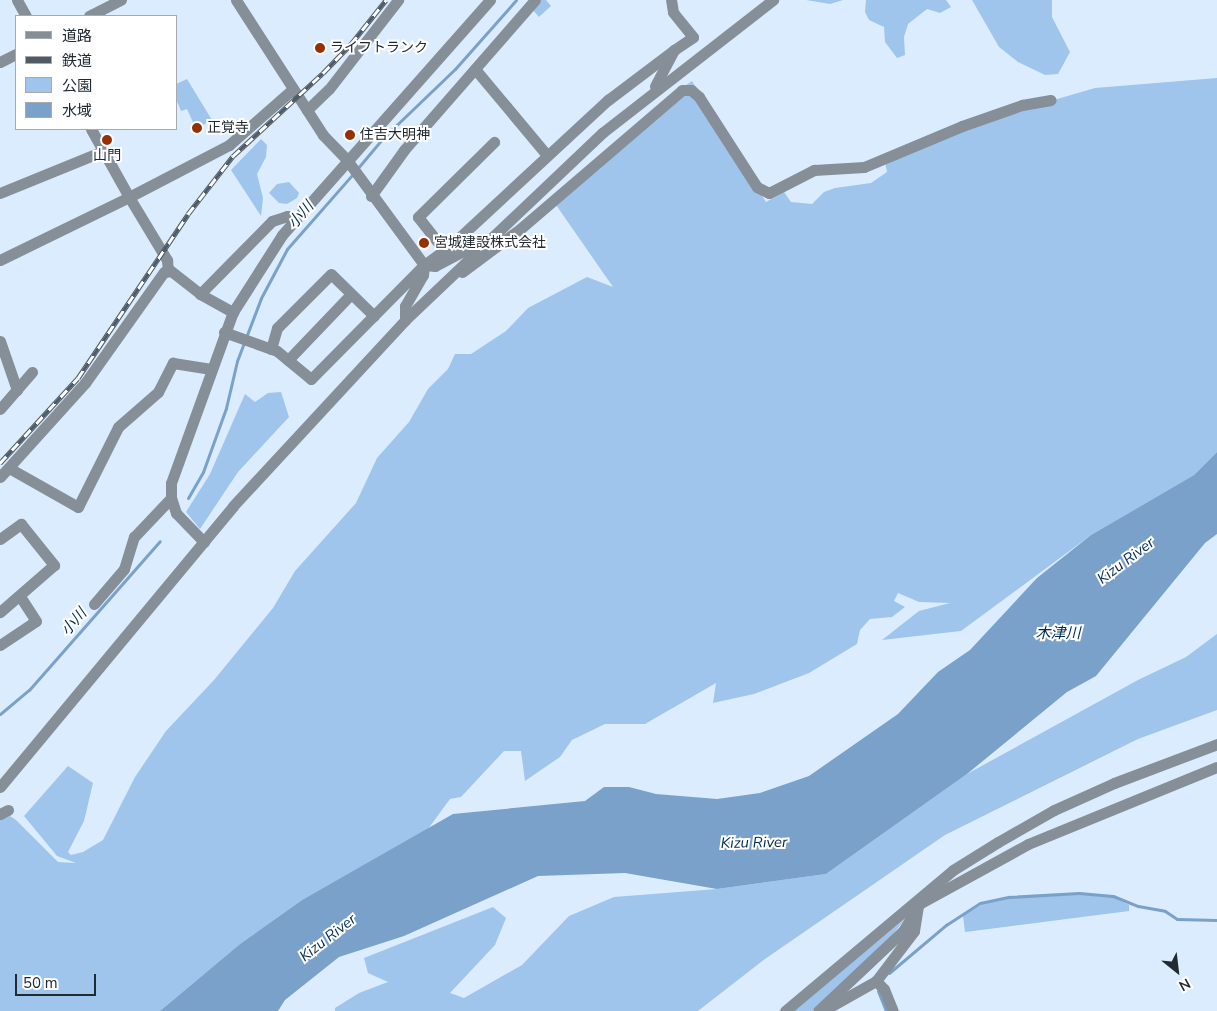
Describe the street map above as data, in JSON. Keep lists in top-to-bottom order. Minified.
{"water":["小川","Kizu River","木津川"],"places":["ライフトランク","正覚寺","住吉大明神","山門","宮城建設株式会社"],"legend":["道路","鉄道","公園","水域"],"scale_bar":"50 m","north":"bottom right"}
